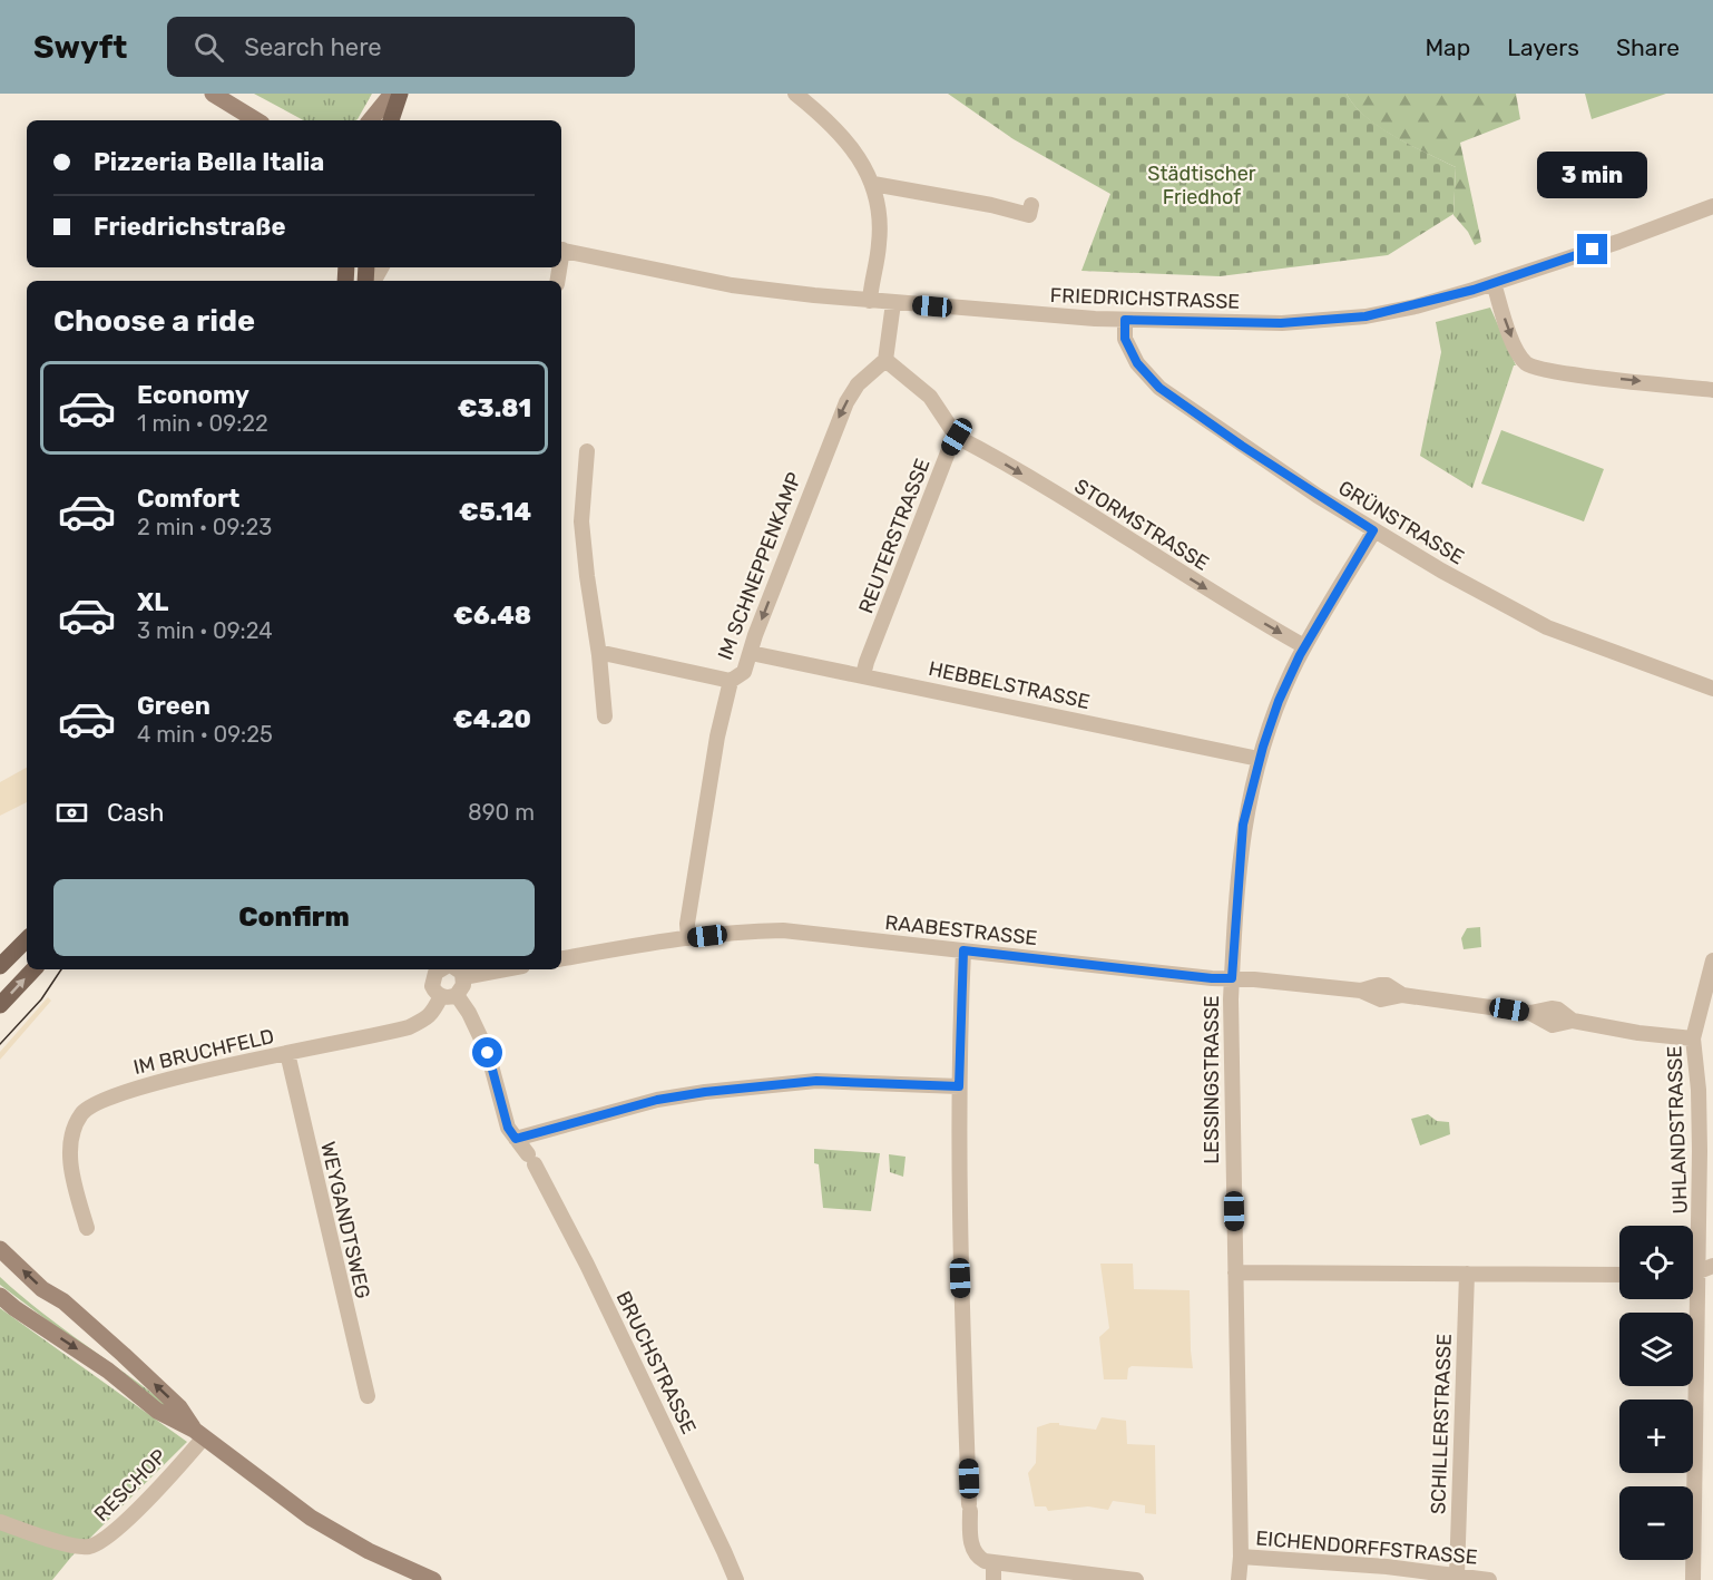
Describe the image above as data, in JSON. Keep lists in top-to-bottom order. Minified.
{"streets":{"street":["FRIEDRICHSTRASSE","GRÜNSTRASSE","STORMSTRASSE","REUTERSTRASSE","IM SCHNEPPENKAMP","HEBBELSTRASSE","RAABESTRASSE","IM BRUCHFELD","LESSINGSTRASSE","UHLANDSTRASSE","WEYGANDTSWEG","BRUCHSTRASSE","SCHILLERSTRASSE","RESCHOP","EICHENDORFFSTRASSE"]},"crossings":[["FRIEDRICHSTRASSE","GRÜNSTRASSE"],["GRÜNSTRASSE","LESSINGSTRASSE"],["STORMSTRASSE","REUTERSTRASSE"],["STORMSTRASSE","LESSINGSTRASSE"],["REUTERSTRASSE","HEBBELSTRASSE"],["IM SCHNEPPENKAMP","HEBBELSTRASSE"],["IM SCHNEPPENKAMP","RAABESTRASSE"],["HEBBELSTRASSE","LESSINGSTRASSE"],["RAABESTRASSE","LESSINGSTRASSE"],["RAABESTRASSE","UHLANDSTRASSE"],["IM BRUCHFELD","WEYGANDTSWEG"],["IM BRUCHFELD","BRUCHSTRASSE"],["LESSINGSTRASSE","EICHENDORFFSTRASSE"],["SCHILLERSTRASSE","EICHENDORFFSTRASSE"]],"one_way":["STORMSTRASSE","IM SCHNEPPENKAMP"],"parks":["Städtischer Friedhof"],"page":{"header":"Swyft","search":"Search here","nav":["Map","Layers","Share"],"banner":["Pizzeria Bella Italia","Friedrichstraße"],"bubble":"3 min","heading":"Choose a ride","list":[{"name":"Economy","note":"1 min · 09:22","value":"€3.81"},{"name":"Comfort","note":"2 min · 09:23","value":"€5.14"},{"name":"XL","note":"3 min · 09:24","value":"€6.48"},{"name":"Green","note":"4 min · 09:25","value":"€4.20"}],"pay":["Cash","890 m"],"buttons":"Confirm","map_buttons":["+","−"]}}
